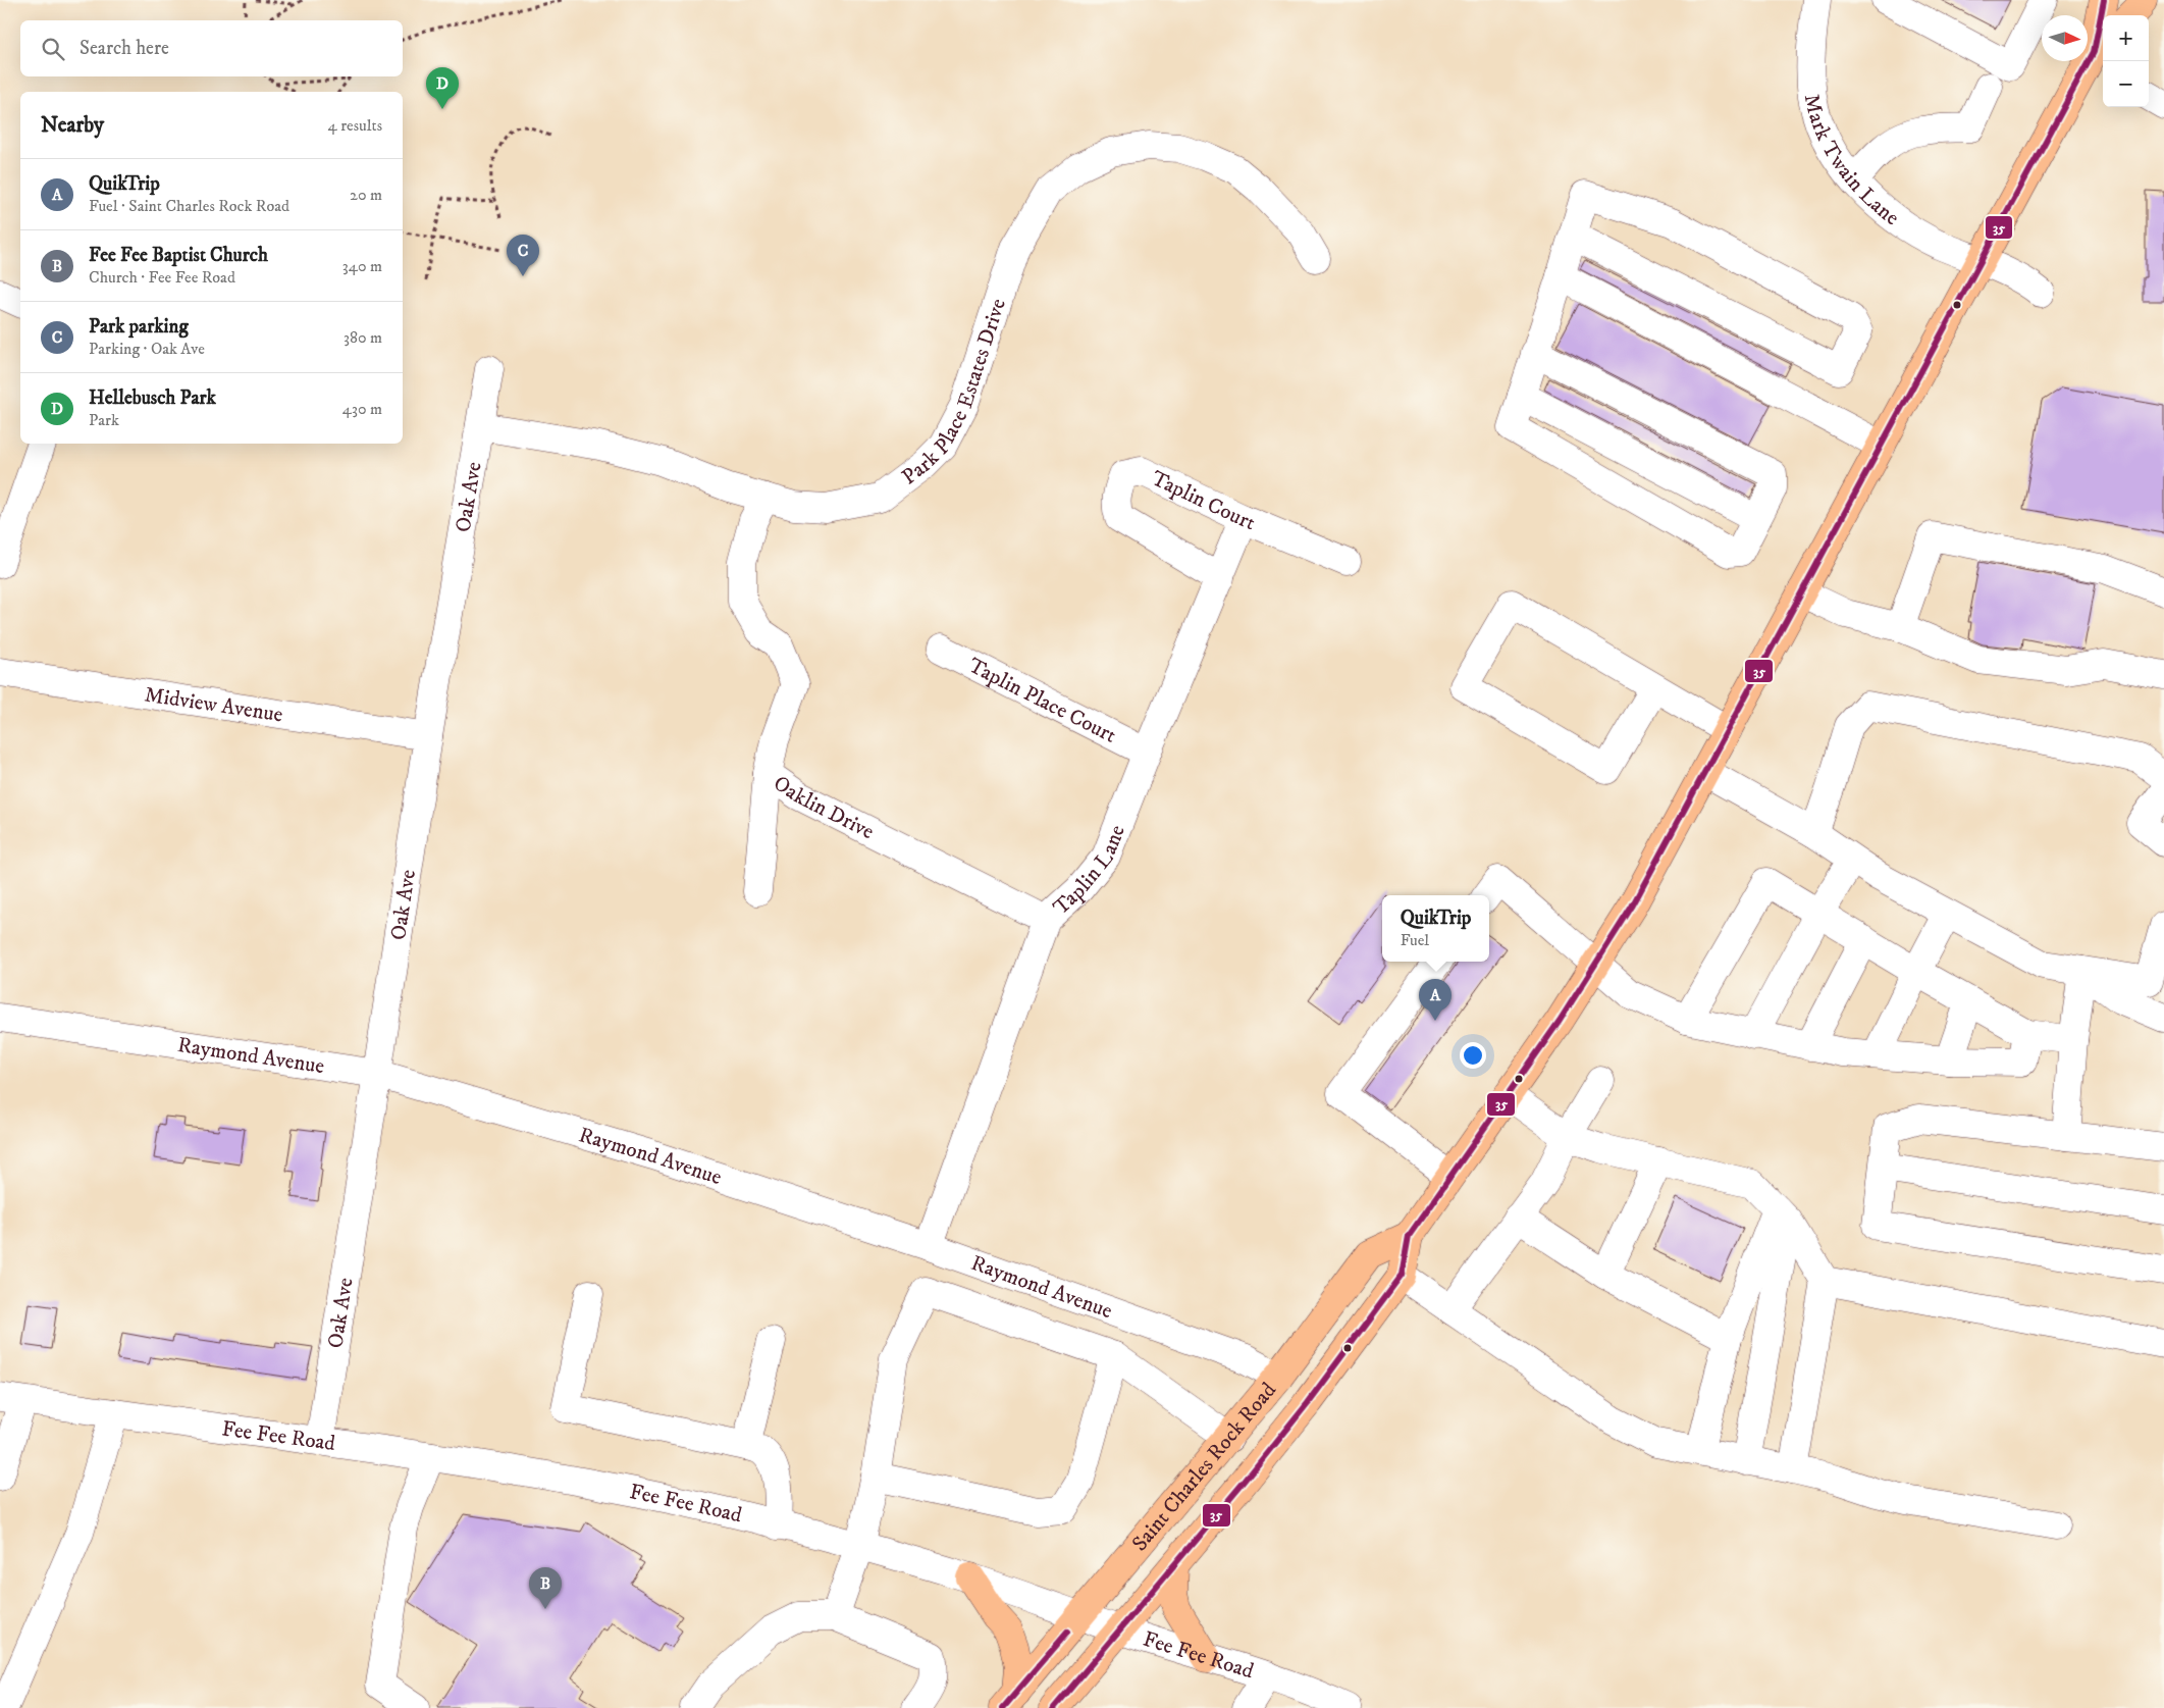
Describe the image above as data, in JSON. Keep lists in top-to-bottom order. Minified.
{"streets":{"main road":["Saint Charles Rock Road"],"street":["Mark Twain Lane","Park Place Estates Drive","Oak Ave","Taplin Court","Taplin Place Court","Midview Avenue","Oaklin Drive","Taplin Lane","Raymond Avenue","Fee Fee Road"]},"crossings":[["Mark Twain Lane","Saint Charles Rock Road"],["Park Place Estates Drive","Oak Ave"],["Park Place Estates Drive","Oaklin Drive"],["Oak Ave","Midview Avenue"],["Oak Ave","Raymond Avenue"],["Oak Ave","Fee Fee Road"],["Taplin Court","Taplin Lane"],["Taplin Place Court","Taplin Lane"],["Oaklin Drive","Taplin Lane"],["Taplin Lane","Raymond Avenue"],["Raymond Avenue","Saint Charles Rock Road"],["Fee Fee Road","Saint Charles Rock Road"]],"lines":["transit line 35"],"north":"right","page":{"map_buttons":["+","−"],"search":"Search here","pins":["D","C","A","B"],"heading":["Nearby","4 results"],"list":[{"mark":"A","name":"QuikTrip","note":"Fuel · Saint Charles Rock Road","value":"20 m"},{"mark":"B","name":"Fee Fee Baptist Church","note":"Church · Fee Fee Road","value":"340 m"},{"mark":"C","name":"Park parking","note":"Parking · Oak Ave","value":"380 m"},{"mark":"D","name":"Hellebusch Park","note":"Park","value":"430 m"}],"popup":["QuikTrip","Fuel"]}}
